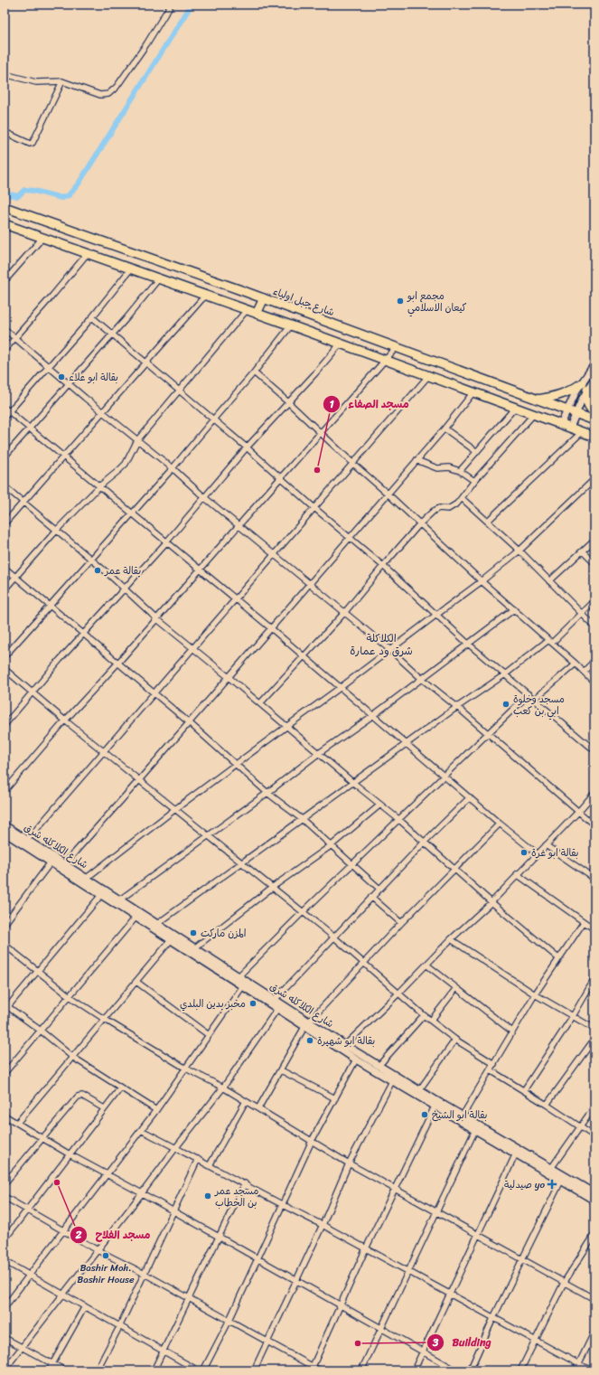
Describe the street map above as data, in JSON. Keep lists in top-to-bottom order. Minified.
{"streets":{"highway":["شارع جبل اولياء"],"street":["شارع الكلاكله شرق"]},"districts":["الكلاكلة شرق ود عمارة"],"places":{"other":["مجمع ابو كيعان الاسلامي","بقالة ابو علاء","مسجد الصفاء","بقالة عمر","مسجد وخلوة ابي بن كعب","بقالة ابو غرة","المزن ماركت","مخبز بدين البلدي","بقالة ابو شهيرة","بقالة ابو الشيخ","مسجد الفلاح","مسجد عمر بن الخطاب","Bashir Moh. Bashir House","Building"],"health":["صيدلية yo"]}}
